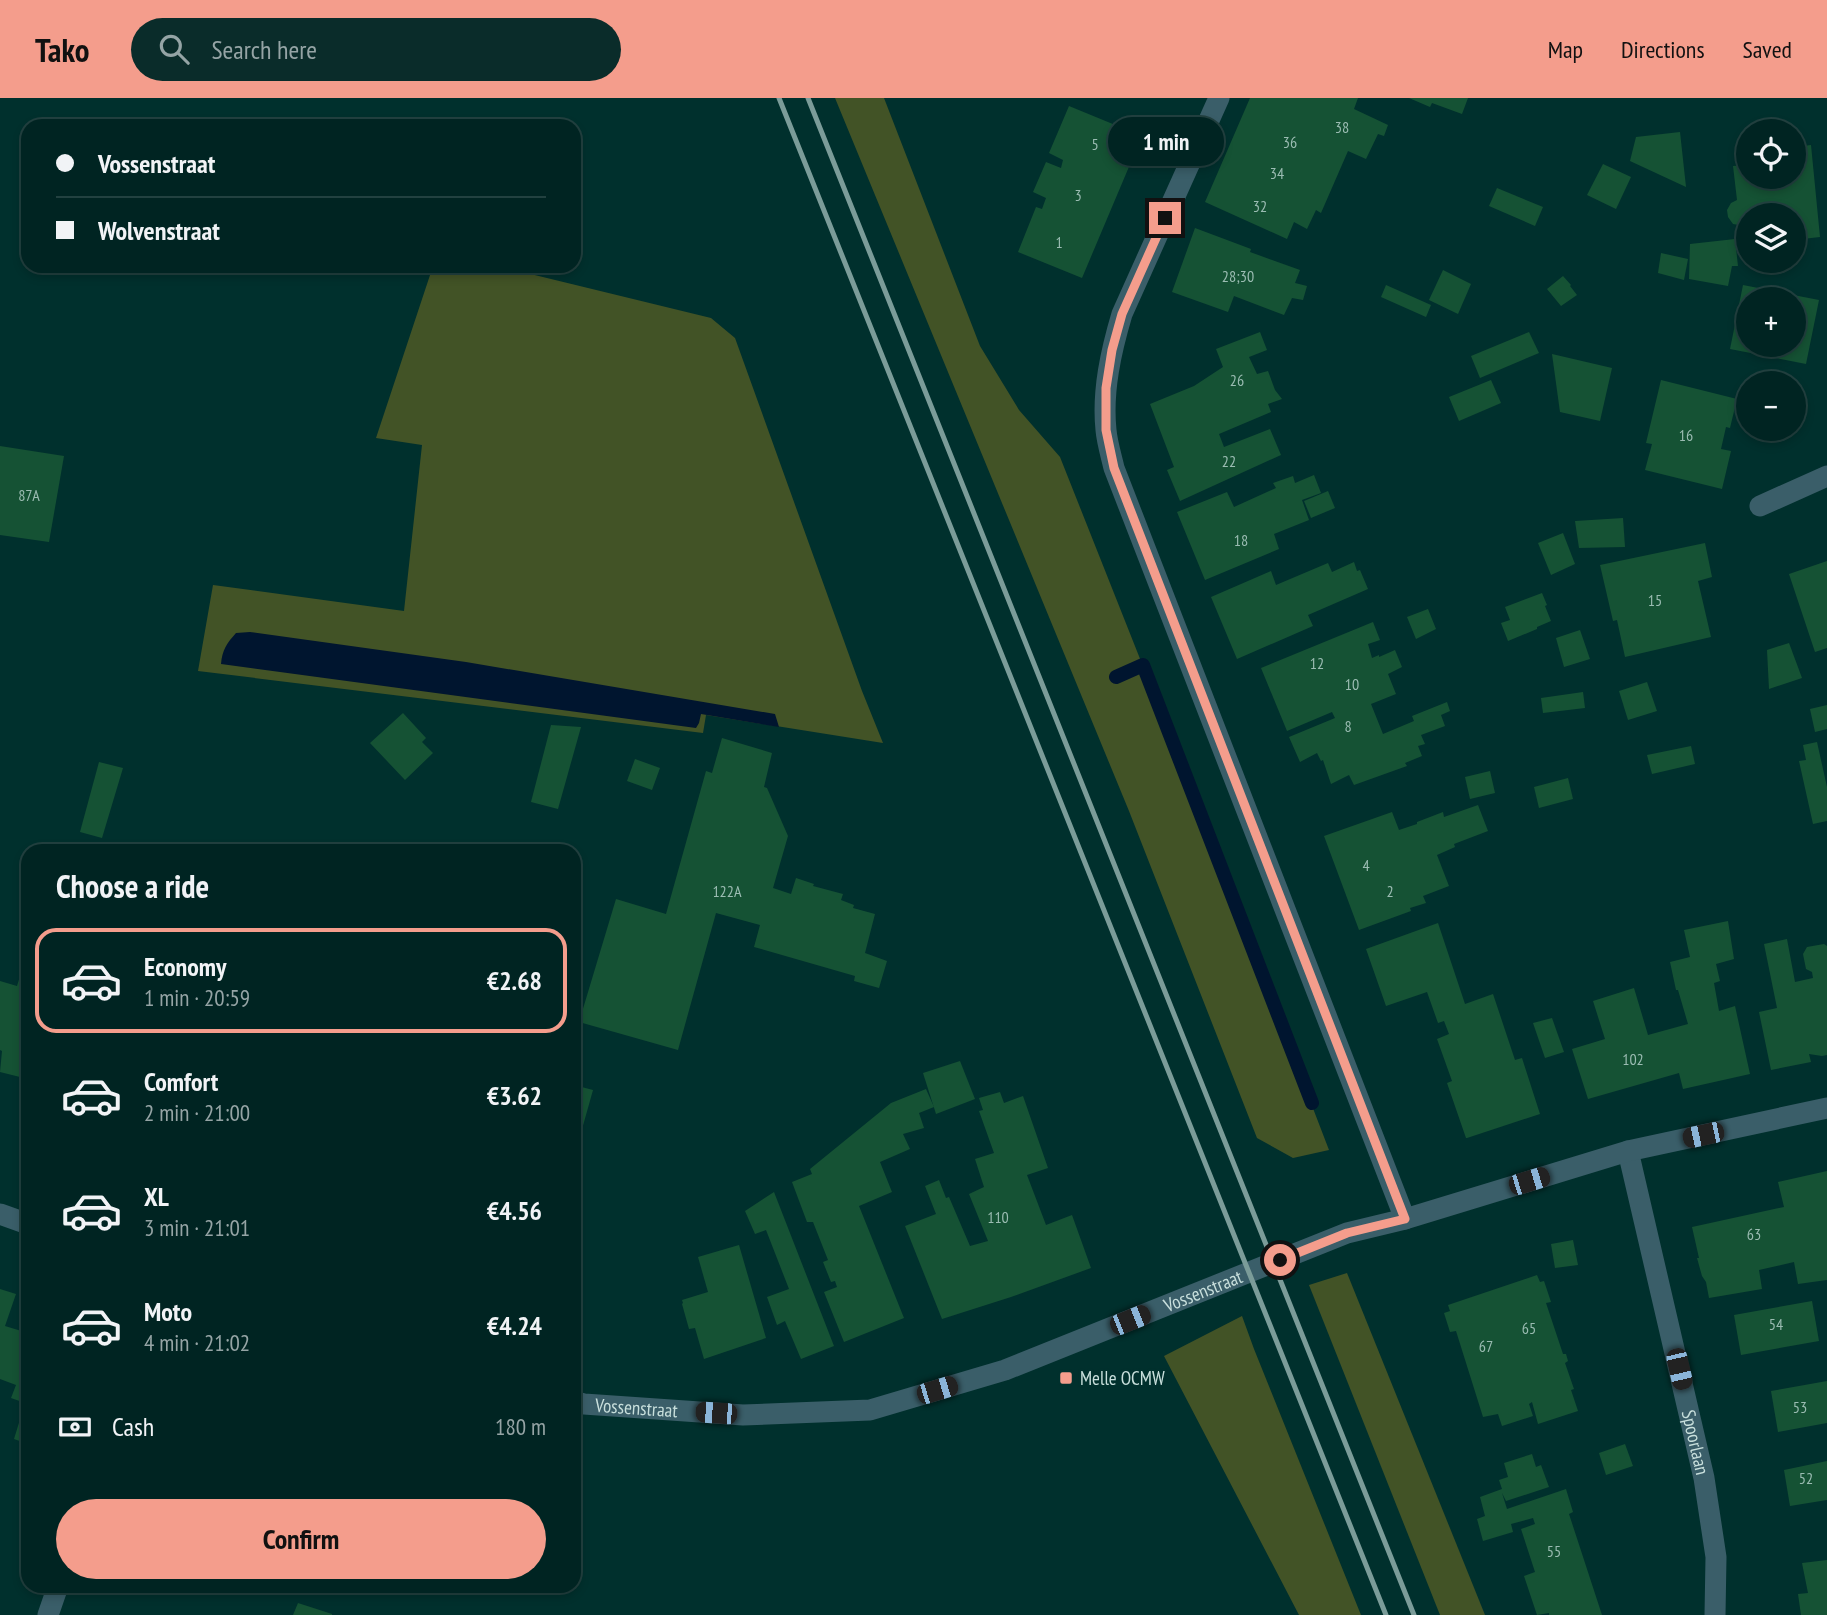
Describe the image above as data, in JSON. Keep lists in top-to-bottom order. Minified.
{"streets":{"street":["Vossenstraat","Spoorlaan"]},"crossings":[["Vossenstraat","Spoorlaan"]],"places":{"transit":["Melle OCMW"]},"house_numbers":["38","36","5","34","3","32","1","28;30","26","16","22","87A","18","15","12","10","8","4","122A","2","102","110","63","54","65","67","53","52","55"],"page":{"header":"Tako","search":"Search here","nav":["Map","Directions","Saved"],"bubble":"1 min","map_buttons":["+","−"],"banner":["Vossenstraat","Wolvenstraat"],"heading":"Choose a ride","list":[{"name":"Economy","note":"1 min · 20:59","value":"€2.68"},{"name":"Comfort","note":"2 min · 21:00","value":"€3.62"},{"name":"XL","note":"3 min · 21:01","value":"€4.56"},{"name":"Moto","note":"4 min · 21:02","value":"€4.24"}],"pay":["Cash","180 m"],"buttons":"Confirm"}}
